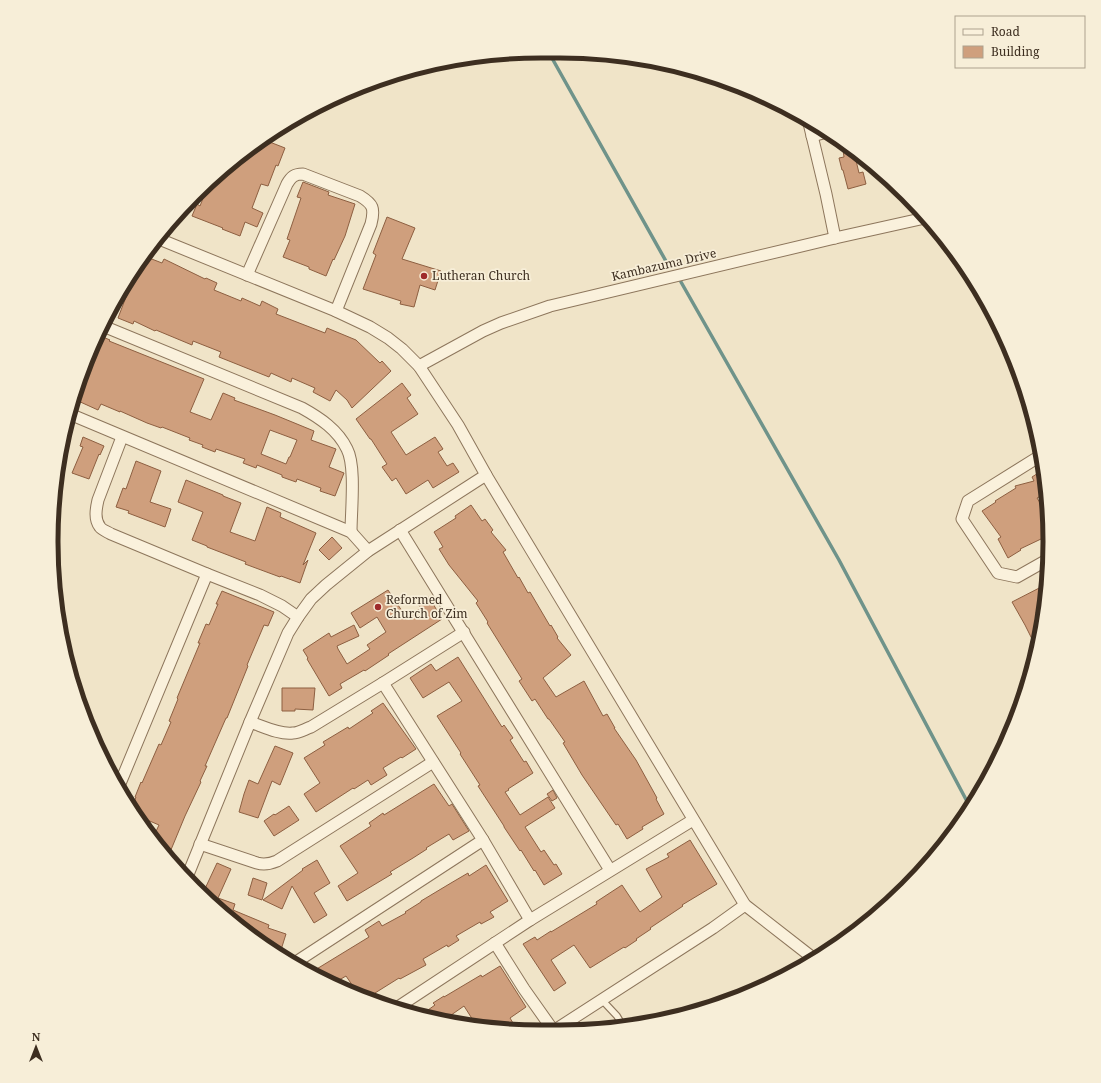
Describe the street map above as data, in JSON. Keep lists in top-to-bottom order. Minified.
{"streets":{"street":["Kambazuma Drive"]},"places":["Lutheran Church","Reformed Church of Zim"],"legend":["Road","Building"],"north":"top"}
